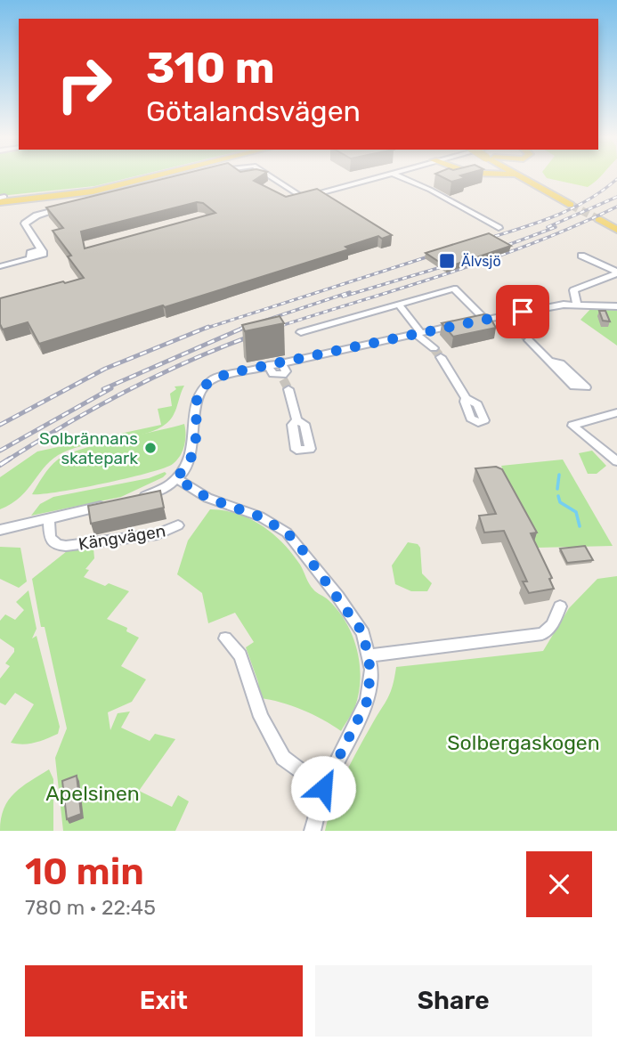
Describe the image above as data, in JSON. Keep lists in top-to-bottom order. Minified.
{"streets":{"street":["Kängvägen"]},"parks":["Solbergaskogen","Apelsinen"],"places":{"transit":["Älvsjö"],"other":["Solbrännans skatepark"]},"page":{"turn":["310 m","Götalandsvägen"],"heading":["10 min","780 m · 22:45"],"buttons":["Exit","Share"]}}
